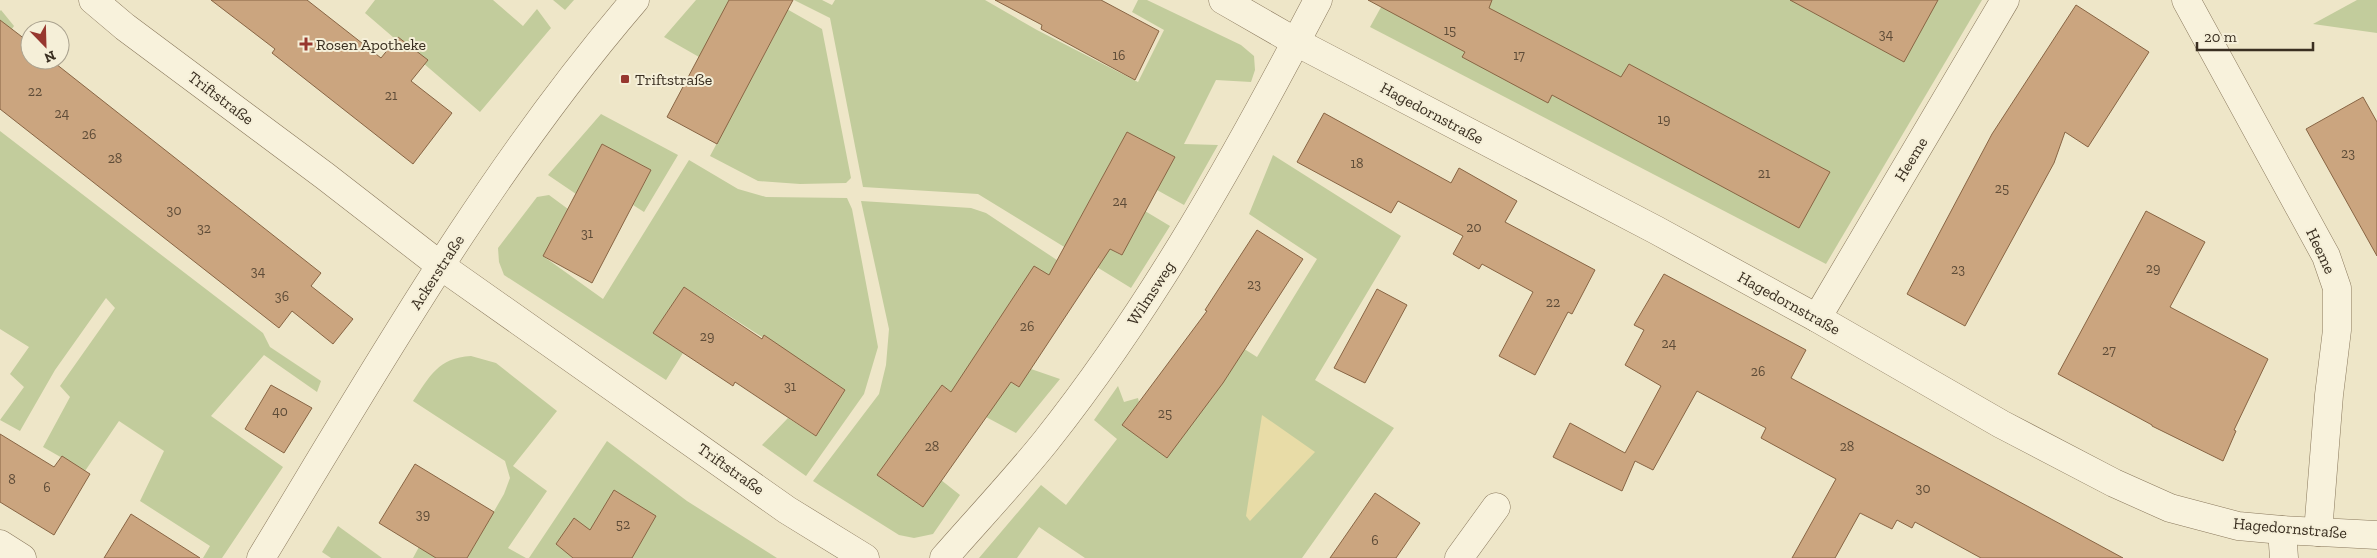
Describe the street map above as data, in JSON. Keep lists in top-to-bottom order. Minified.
{"streets":{"street":["Triftstraße","Hagedornstraße","Heeme","Ackerstraße","Wilmsweg"]},"crossings":[["Triftstraße","Ackerstraße"],["Hagedornstraße","Heeme"],["Hagedornstraße","Wilmsweg"]],"places":{"health":["Rosen Apotheke"],"transit":["Triftstraße"]},"house_numbers":["15","34","16","17","22","21","24","19","26","23","28","18","21","25","24","30","20","32","31","29","23","34","23","36","22","26","29","24","27","26","31","40","25","28","28","8","6","30","39","52","6"],"scale_bar":"20 m","north":"bottom right"}
